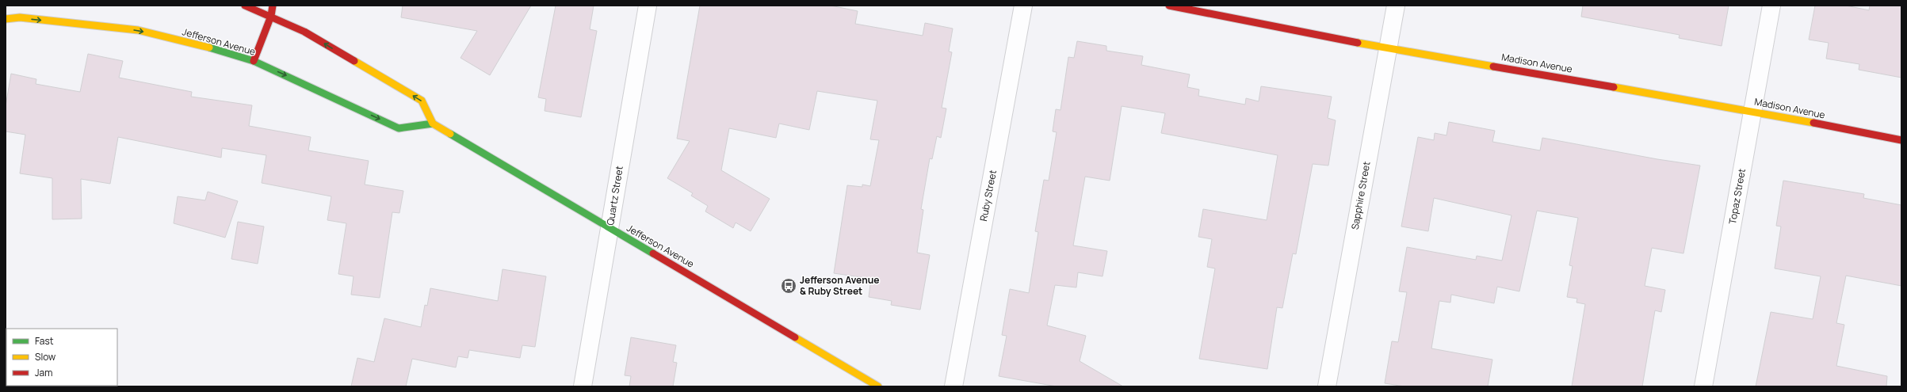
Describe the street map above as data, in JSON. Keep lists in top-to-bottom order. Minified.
{"streets":{"main road":["Jefferson Avenue","Madison Avenue"],"street":["Quartz Street","Ruby Street","Sapphire Street","Topaz Street"]},"crossings":[["Jefferson Avenue","Quartz Street"],["Madison Avenue","Sapphire Street"],["Madison Avenue","Topaz Street"]],"places":{"bus stop":["Jefferson Avenue & Ruby Street"]},"legend":["Fast","Slow","Jam"]}
